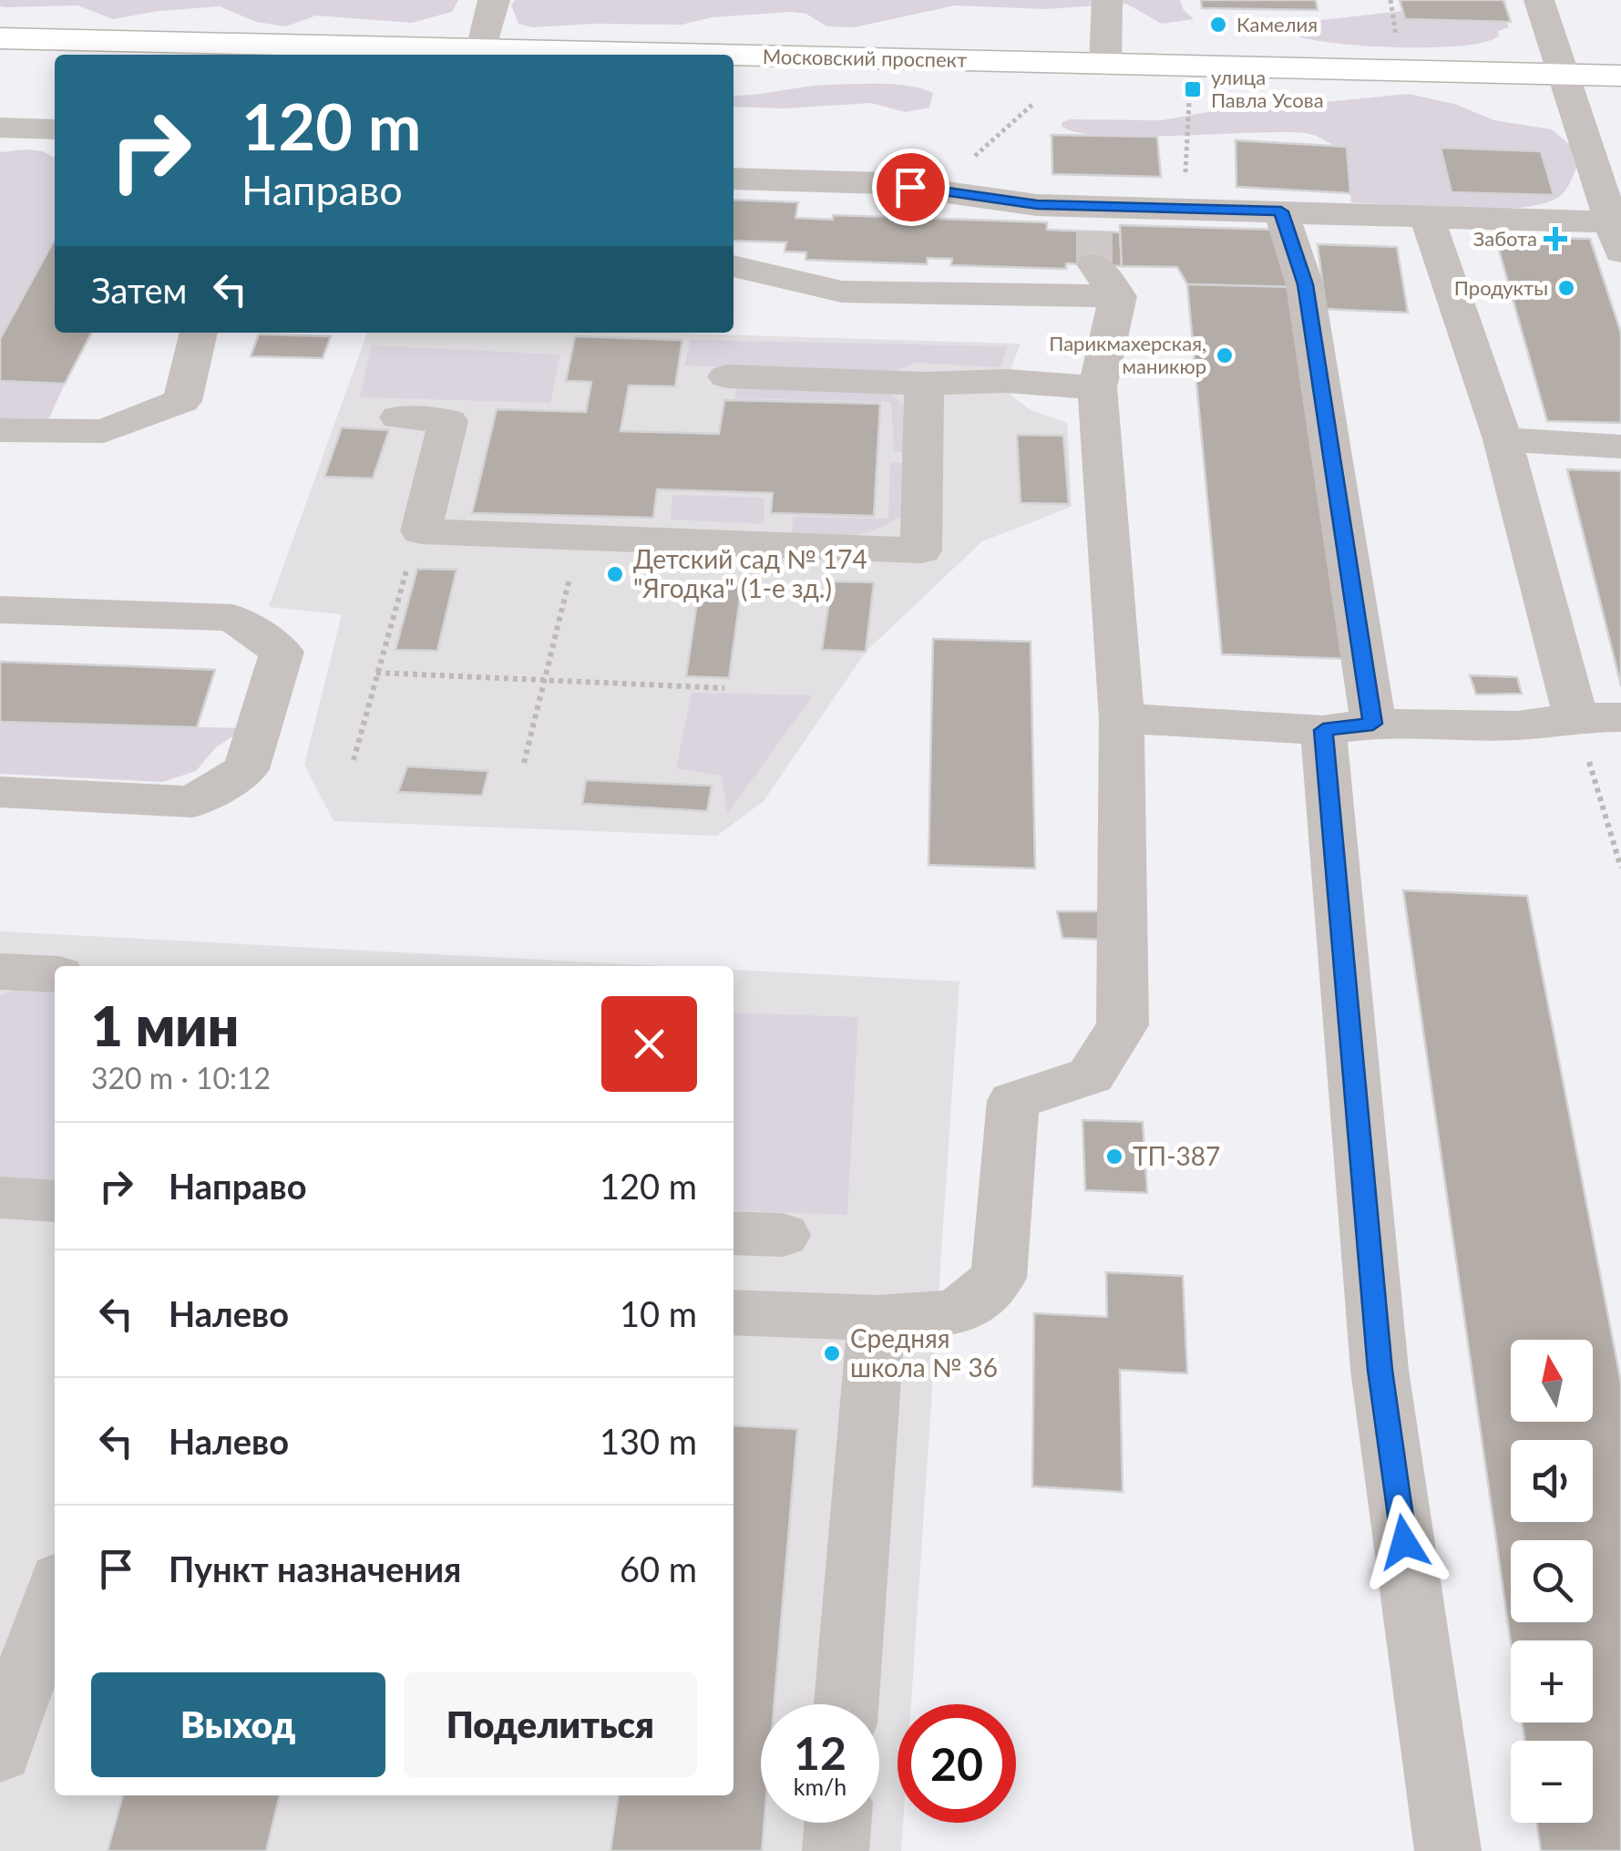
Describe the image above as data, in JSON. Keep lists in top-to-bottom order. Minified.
{"streets":{"main road":["Московский проспект"]},"places":{"other":["Камелия","Продукты","Парикмахерская, маникюр","Детский сад № 174 \"Ягодка\" (1-е зд.)","ТП-387","Средняя школа № 36"],"transit":["улица Павла Усова"],"health":["Забота"]},"north":"top","page":{"turn":["120 m","Направо"],"then":"Затем","heading":["1 мин","320 m · 10:12"],"list":[{"name":"Направо","value":"120 m"},{"name":"Налево","value":"10 m"},{"name":"Налево","value":"130 m"},{"name":"Пункт назначения","value":"60 m"}],"map_buttons":["+","−"],"buttons":["Выход","Поделиться"],"speed":"12 km/h","limit":"20"}}
